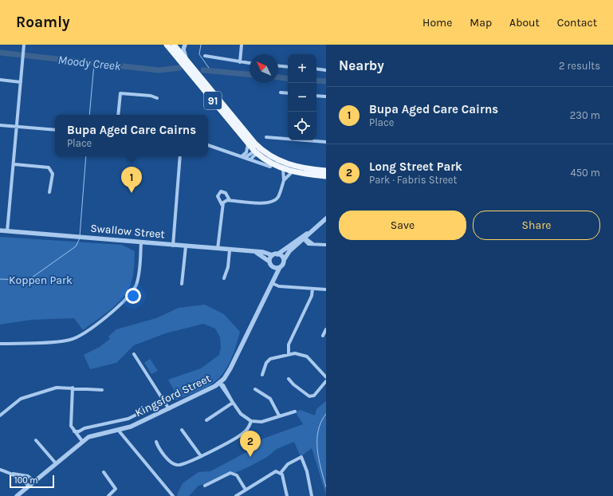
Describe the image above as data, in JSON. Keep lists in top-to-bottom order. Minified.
{"streets":{"main road":["91"],"street":["Swallow Street","Kingsford Street"]},"crossings":[["Swallow Street","Kingsford Street"]],"water":["Moody Creek"],"parks":["Koppen Park"],"scale_bar":"100 m","north":"top left","page":{"header":"Roamly","nav":["Home","Map","About","Contact"],"heading":["Nearby","2 results"],"map_buttons":["+","−"],"list":[{"mark":"1","name":"Bupa Aged Care Cairns","note":"Place","value":"230 m"},{"mark":"2","name":"Long Street Park","note":"Park · Fabris Street","value":"450 m"}],"popup":["Bupa Aged Care Cairns","Place"],"pins":["1","2"],"buttons":["Save","Share"],"scale":"100 m"}}
